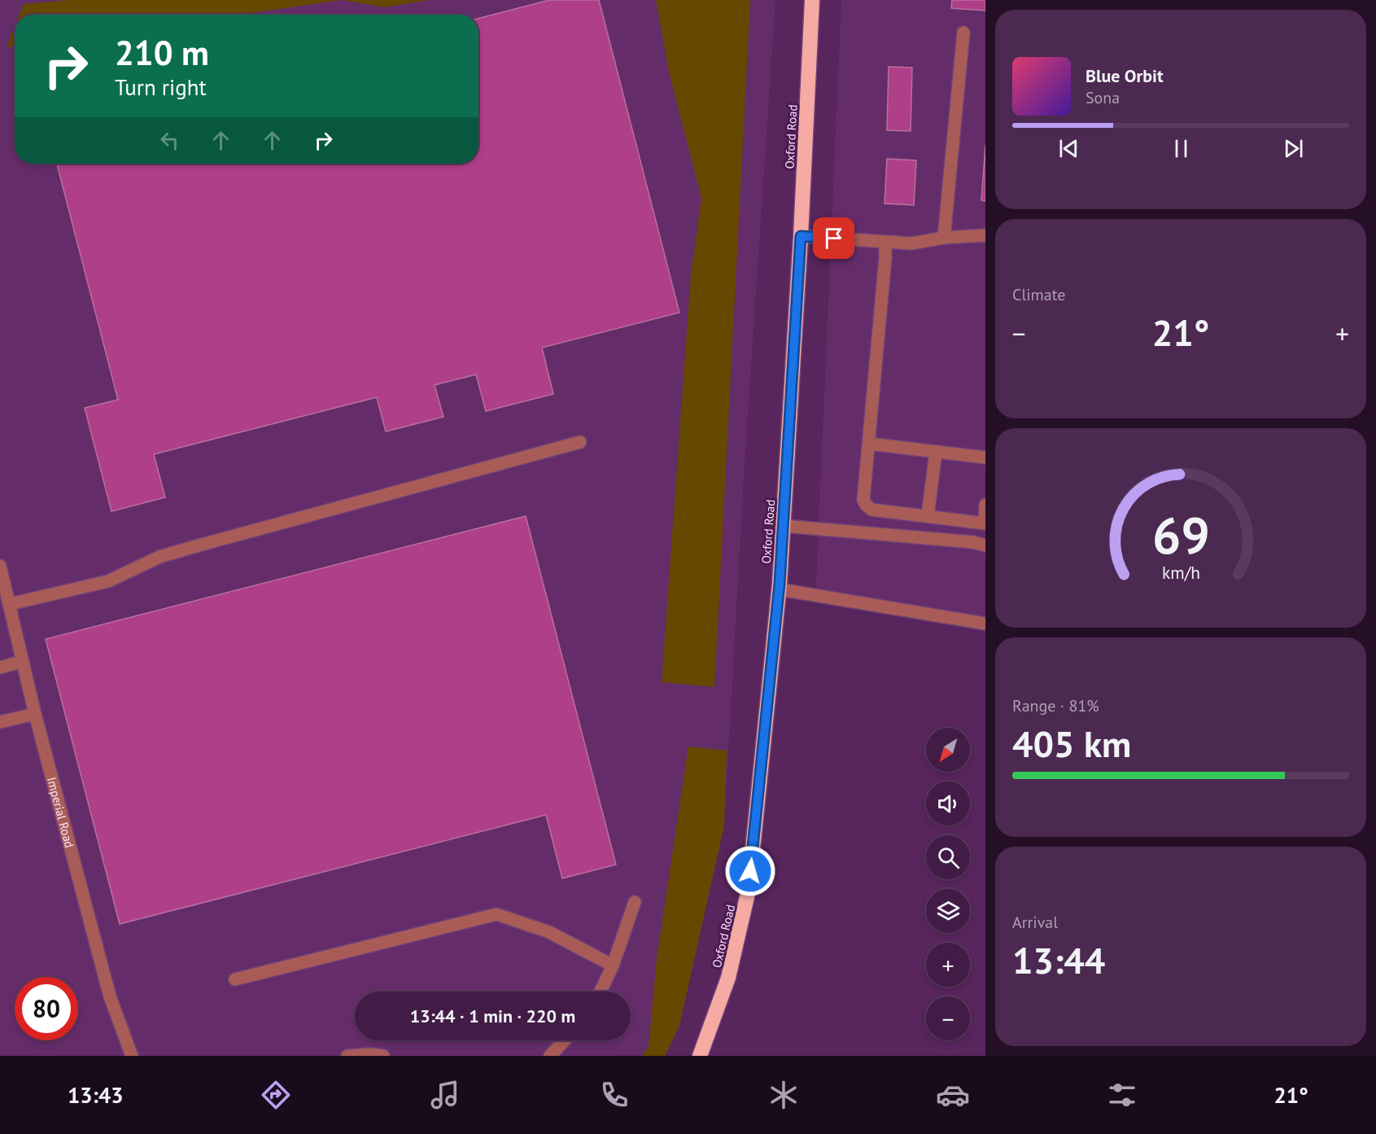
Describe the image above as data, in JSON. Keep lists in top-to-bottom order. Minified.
{"streets":{"highway":["Oxford Road"],"lane":["Imperial Road"]},"north":"bottom left","page":{"turn":["210 m","Turn right"],"song":["Blue Orbit","Sona"],"tile":["Climate",["Range · 81%","405 km"],["Arrival","13:44"]],"heat":["−","21°","+"],"map_buttons":["+","−"],"limit":"80","trip":"13:44 · 1 min · 220 m","tabs":["13:43","21°"],"gauge":["69","km/h"]}}
